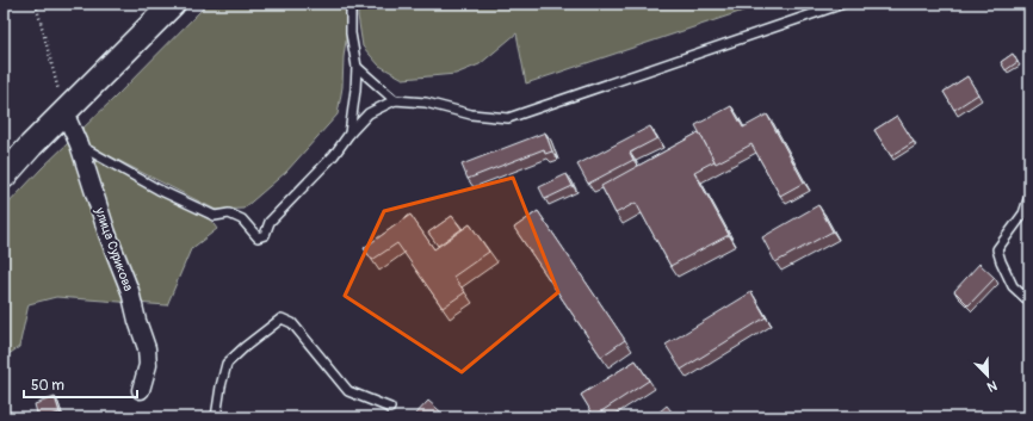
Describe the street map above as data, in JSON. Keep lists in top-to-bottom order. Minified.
{"streets":{"street":["улица Сурикова"]},"scale_bar":"50 m","north":"bottom right"}
